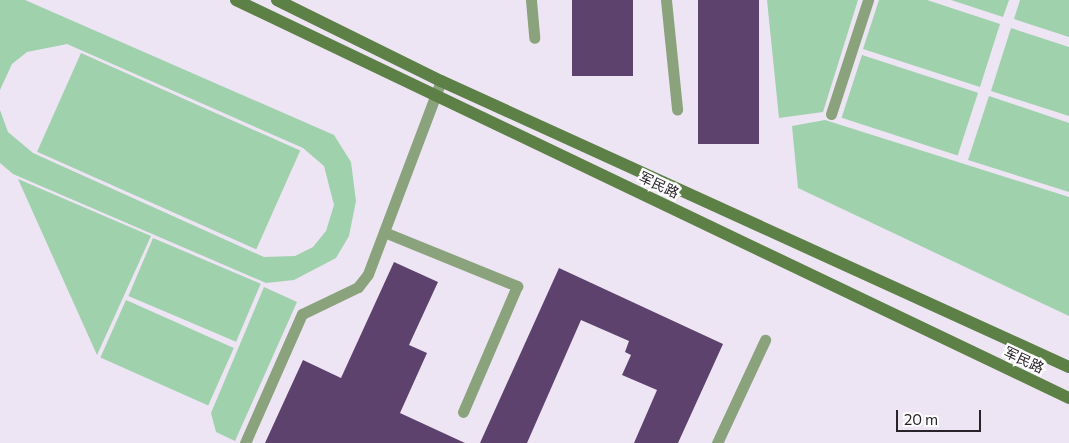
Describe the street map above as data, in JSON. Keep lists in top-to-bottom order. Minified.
{"streets":{"street":["军民路"]},"scale_bar":"20 m"}
